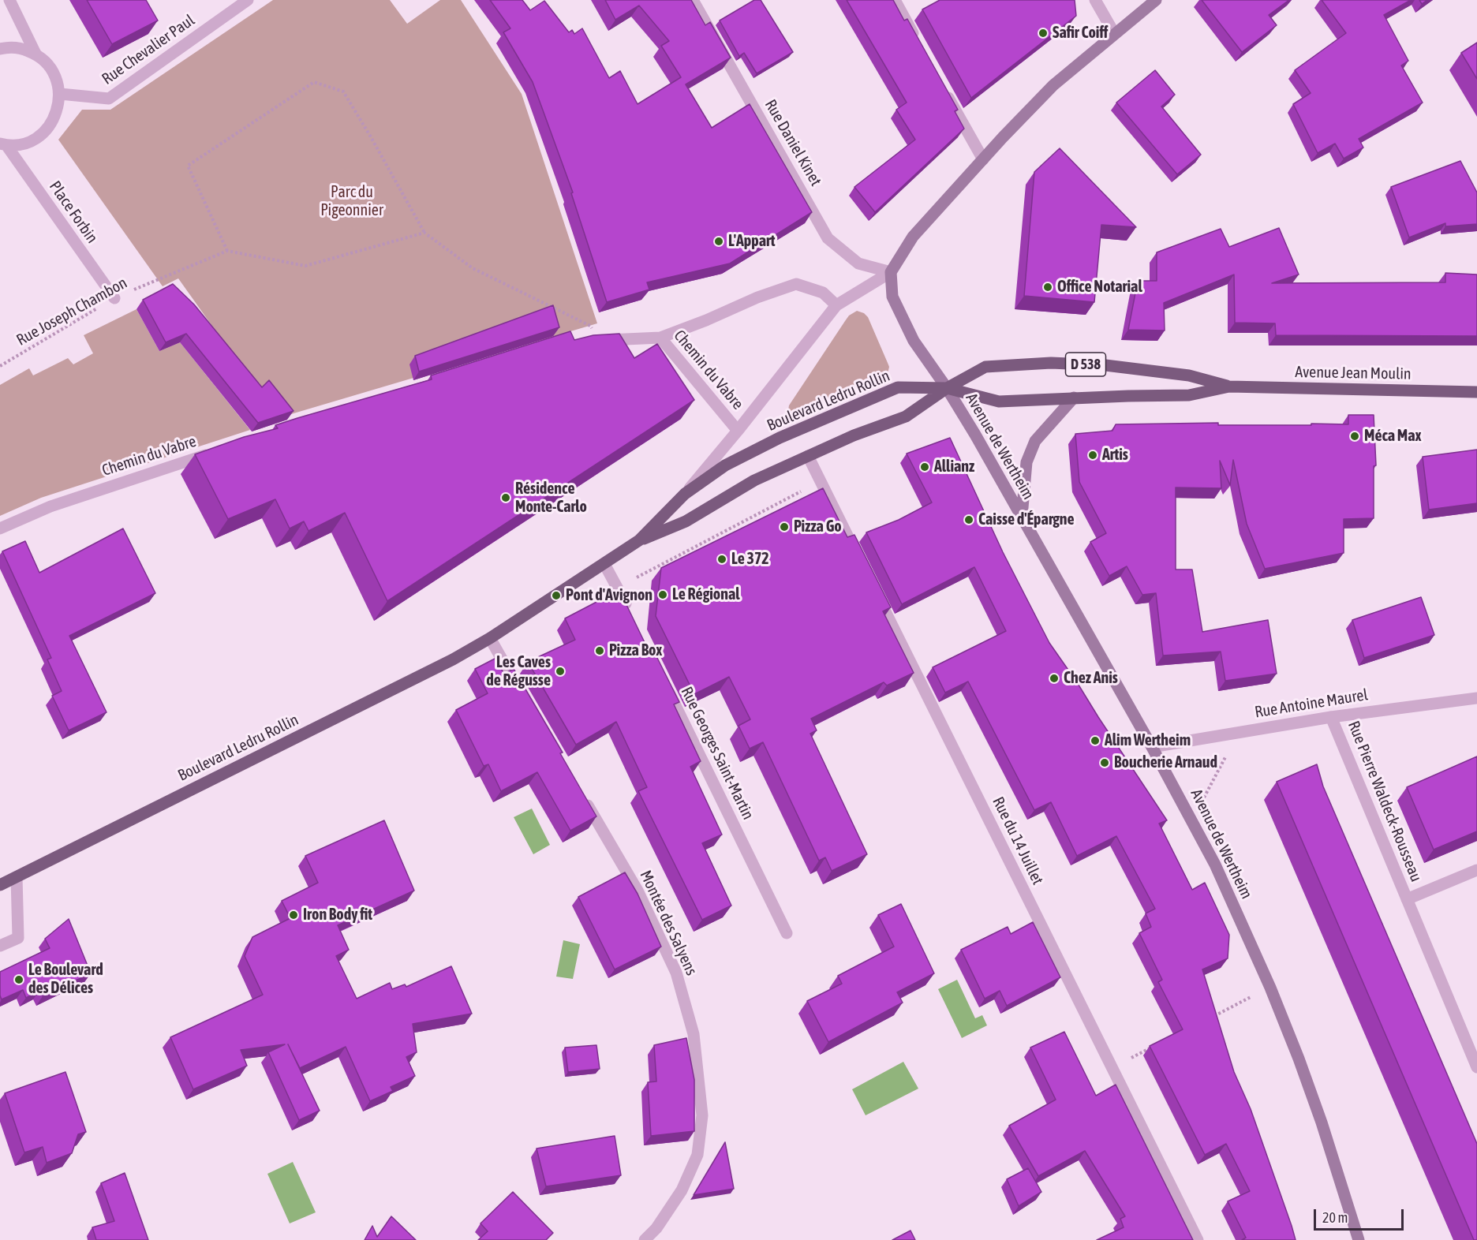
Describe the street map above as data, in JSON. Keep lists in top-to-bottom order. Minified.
{"streets":{"main road":["D 538","Avenue Jean Moulin","Boulevard Ledru Rollin"],"street":["Rue Chevalier Paul","Rue Daniel Kinet","Place Forbin","Chemin du Vabre","Avenue de Wertheim","Rue Antoine Maurel","Rue Georges Saint-Martin","Rue Pierre Waldeck-Rousseau","Rue du 14 Juillet","Montée des Salyens"],"path":["Rue Joseph Chambon"]},"crossings":[["Rue Chevalier Paul","Place Forbin"],["Rue Daniel Kinet","Avenue de Wertheim"],["Place Forbin","Rue Joseph Chambon"],["Avenue Jean Moulin","Boulevard Ledru Rollin"],["Avenue Jean Moulin","Avenue de Wertheim"],["Boulevard Ledru Rollin","Avenue de Wertheim"],["Avenue de Wertheim","Rue Antoine Maurel"],["Rue Antoine Maurel","Rue Pierre Waldeck-Rousseau"]],"parks":["Parc du Pigeonnier"],"places":["Safir Coiff","L'Appart","Office Notarial","Méca Max","Artis","Allianz","Résidence Monte-Carlo","Caisse d'Épargne","Pizza Go","Le 372","Le Régional","Pont d'Avignon","Pizza Box","Les Caves de Régusse","Chez Anis","Alim Wertheim","Boucherie Arnaud","Iron Body fit","Le Boulevard des Délices"],"scale_bar":"20 m"}
